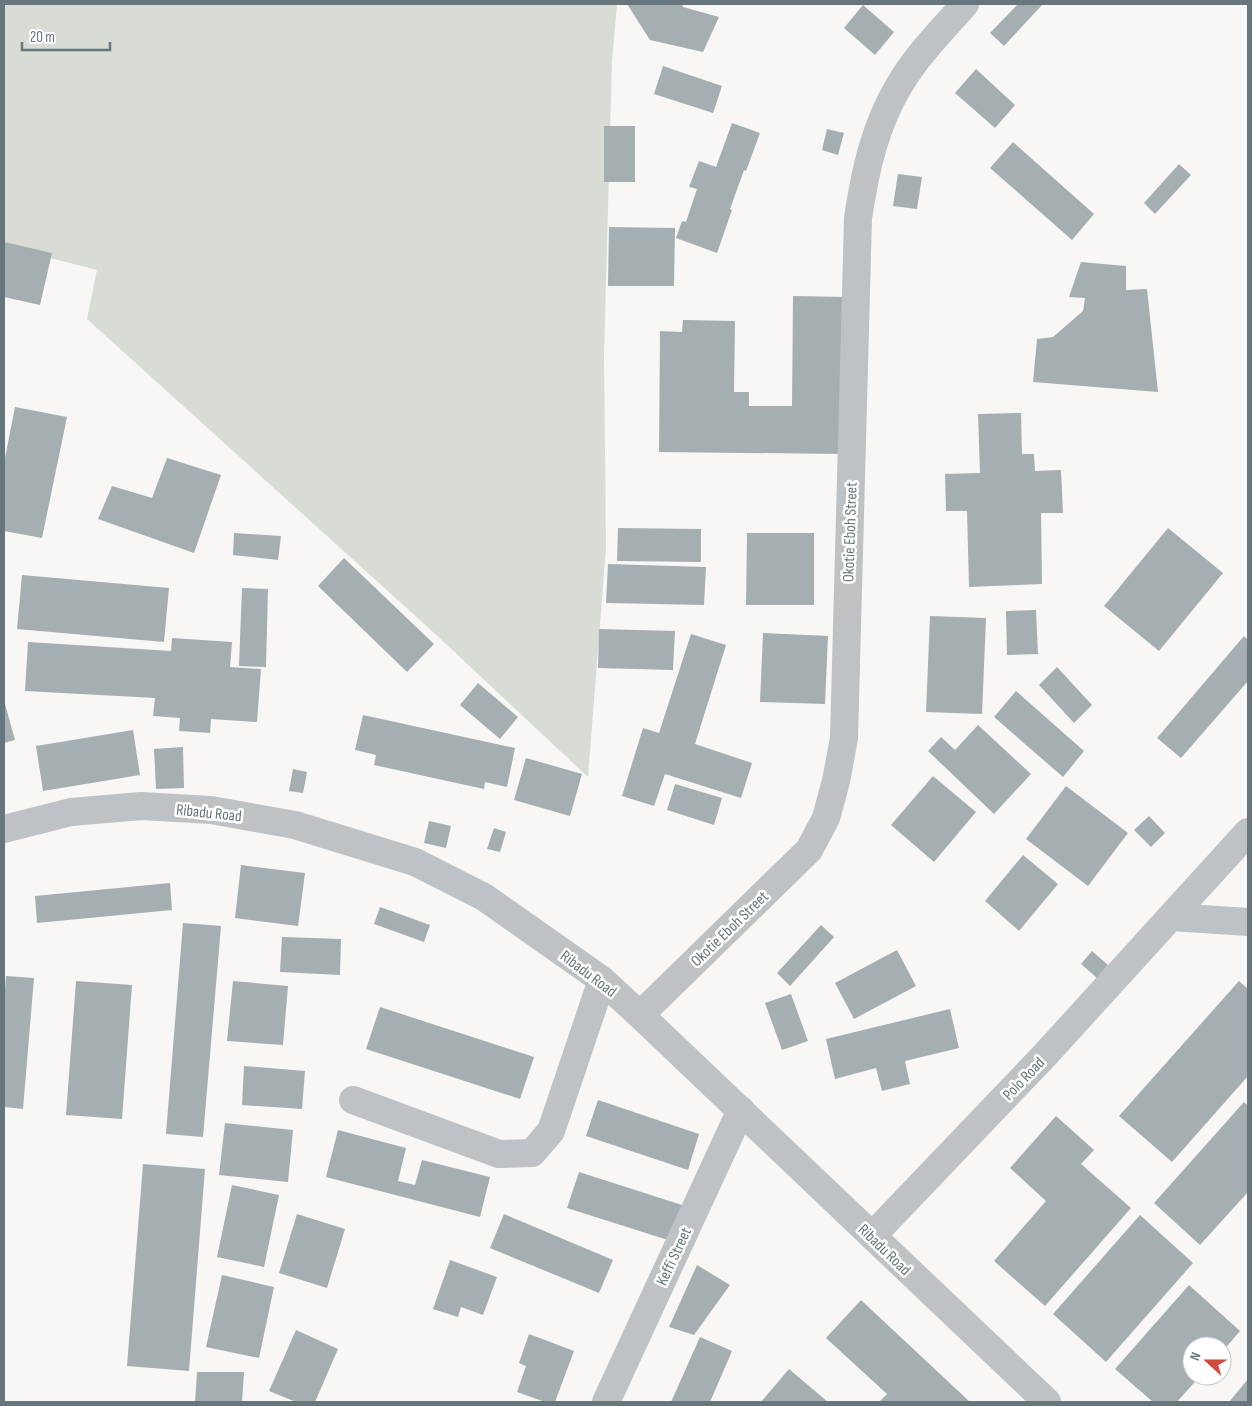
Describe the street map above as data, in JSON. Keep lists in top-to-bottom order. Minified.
{"streets":{"street":["Okotie Eboh Street","Ribadu Road","Polo Road","Keffi Street"]},"crossings":[["Okotie Eboh Street","Ribadu Road"],["Ribadu Road","Polo Road"],["Ribadu Road","Keffi Street"]],"scale_bar":"20 m","north":"left"}
